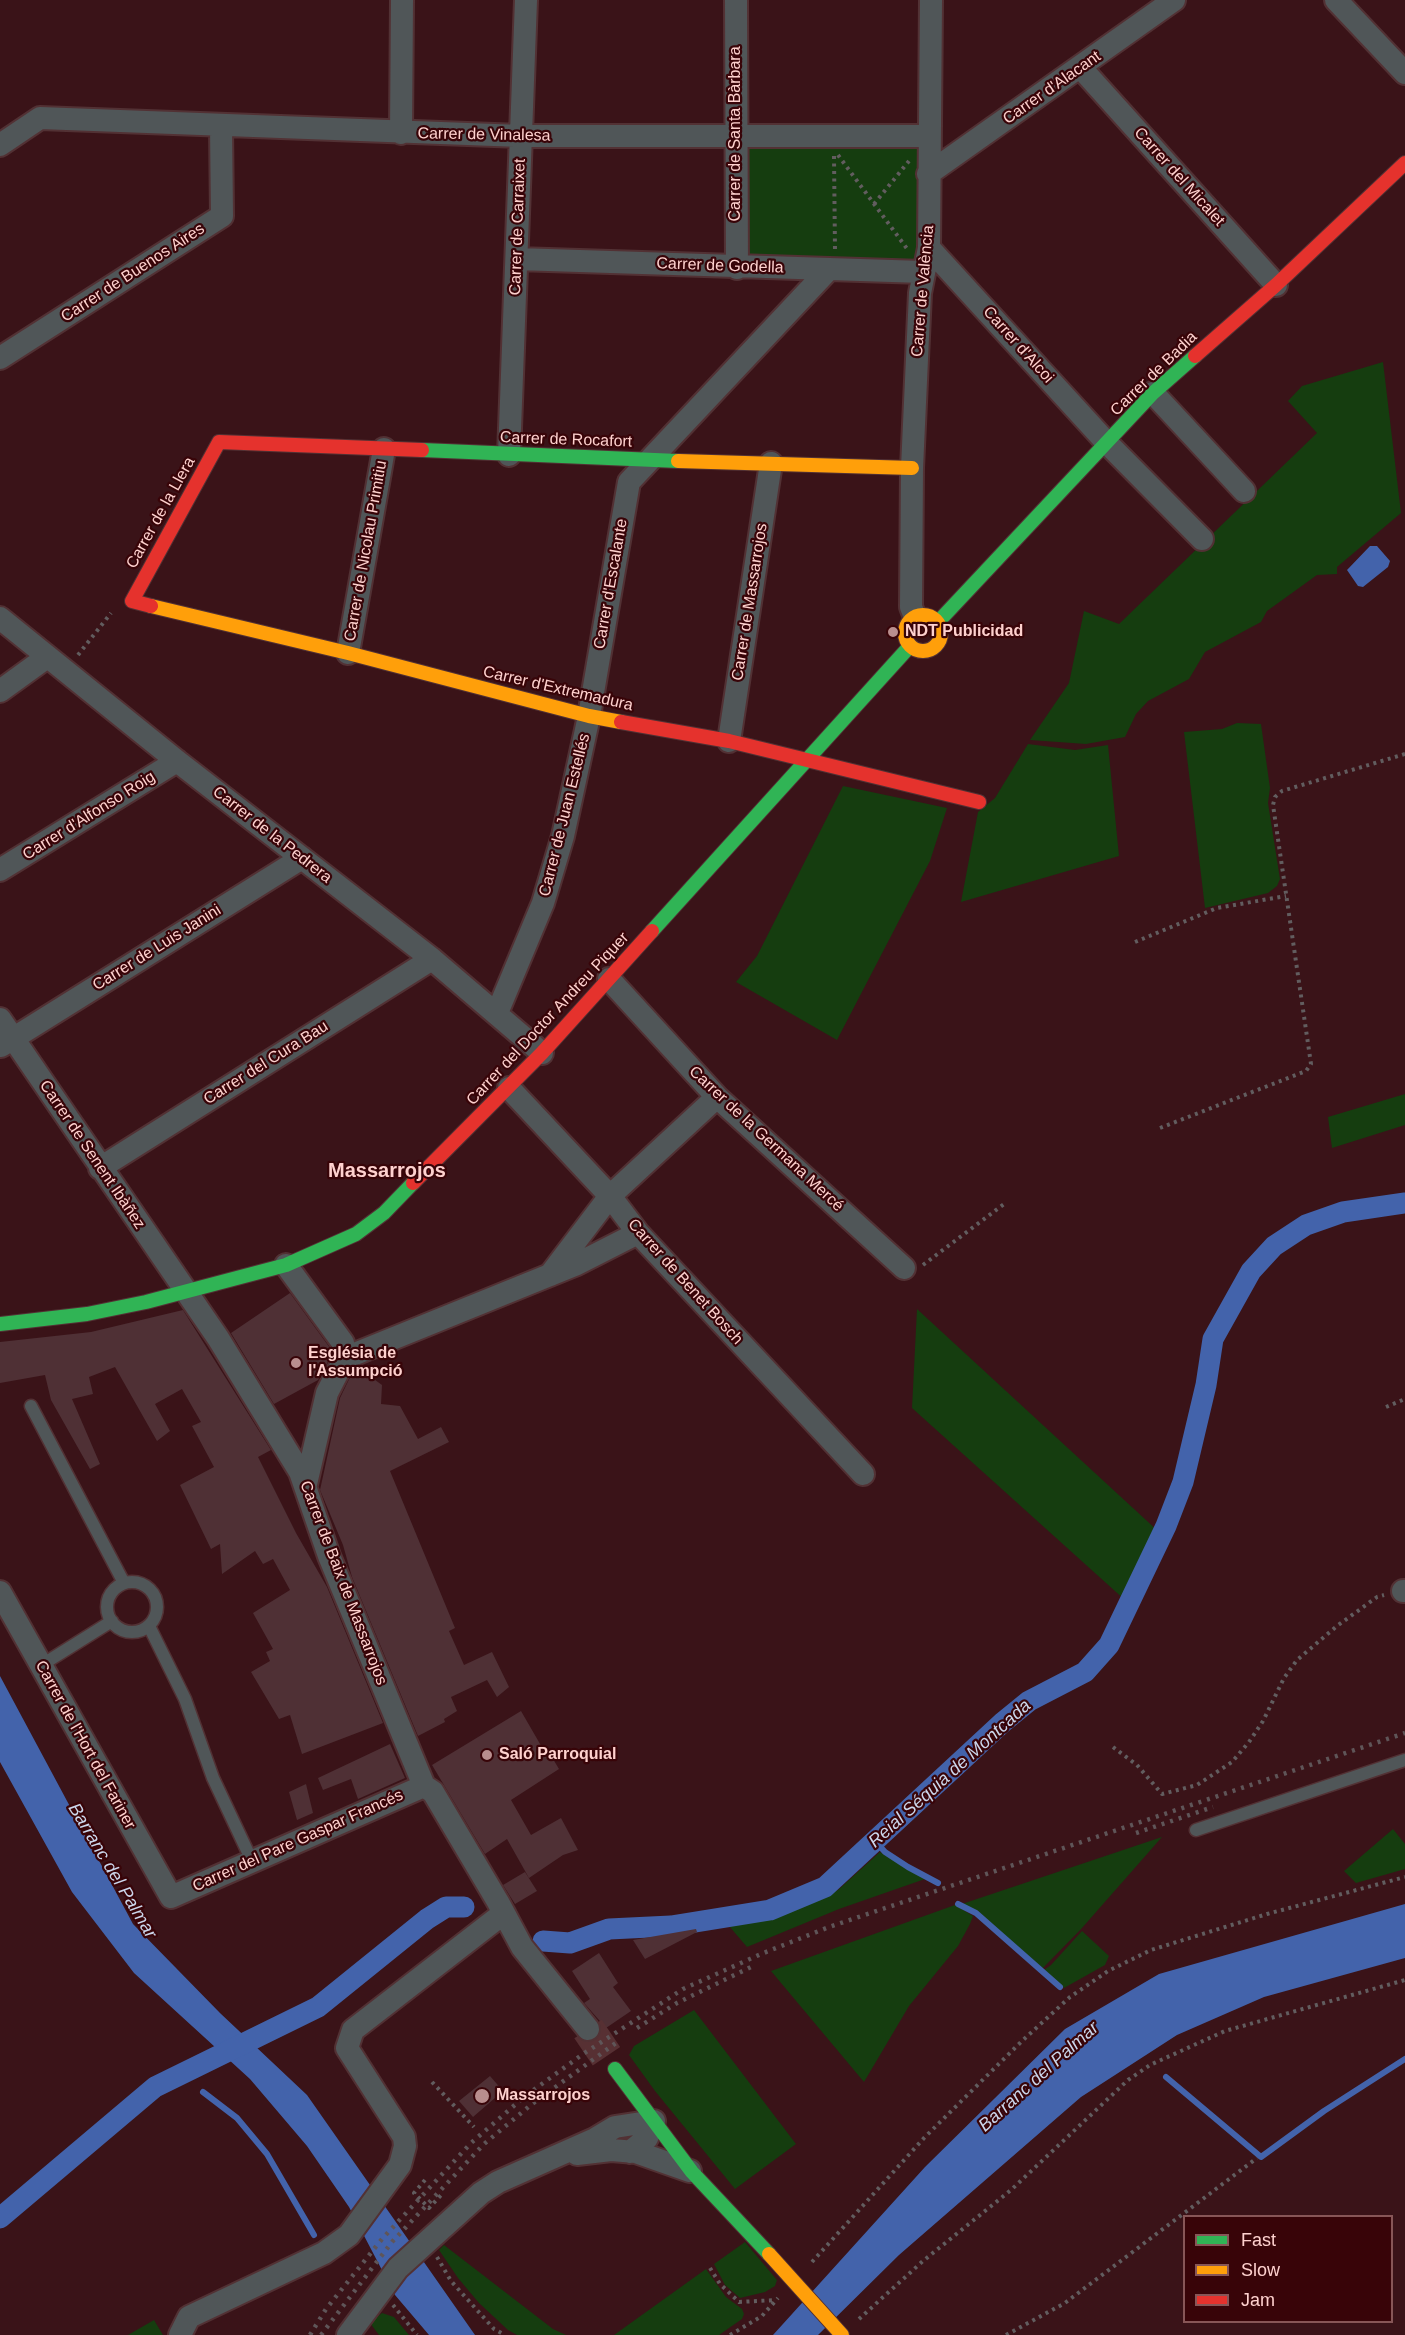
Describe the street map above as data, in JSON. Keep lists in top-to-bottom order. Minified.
{"streets":{"street":["Carrer d'Alacant","Carrer de Santa Bàrbara","Carrer de Vinalesa","Carrer del Micalet","Carrer de Carraixet","Carrer de Godella","Carrer de Buenos Aires","Carrer de València","Carrer d'Alcoi","Carrer de Badia","Carrer de Rocafort","Carrer de la Llera","Carrer de Nicolau Primitiu","Carrer d'Escalante","Carrer de Massarrojos","Carrer d'Extremadura","Carrer de Juan Estellés","Carrer d'Alfonso Roig","Carrer de la Pedrera","Carrer de Luis Janini","Carrer del Doctor Andreu Piquer","Carrer del Cura Bau","Carrer de la Germana Mercé","Carrer de Senent Ibàñez","Carrer de Benet Bosch","Carrer de Baix de Massarrojos","Carrer de l'Hort del Fariner","Carrer del Pare Gaspar Francés"]},"crossings":[["Carrer d'Alacant","Carrer del Micalet"],["Carrer d'Alacant","Carrer de València"],["Carrer de Santa Bàrbara","Carrer de Vinalesa"],["Carrer de Santa Bàrbara","Carrer de Godella"],["Carrer de Vinalesa","Carrer de Carraixet"],["Carrer de Vinalesa","Carrer de Buenos Aires"],["Carrer de Vinalesa","Carrer de València"],["Carrer del Micalet","Carrer de Badia"],["Carrer de Carraixet","Carrer de Godella"],["Carrer de Carraixet","Carrer de Rocafort"],["Carrer de Godella","Carrer de València"],["Carrer de Godella","Carrer d'Alcoi"],["Carrer de València","Carrer d'Alcoi"],["Carrer de València","Carrer de Badia"],["Carrer de València","Carrer de Rocafort"],["Carrer d'Alcoi","Carrer de Badia"],["Carrer de Rocafort","Carrer de la Llera"],["Carrer de Rocafort","Carrer de Nicolau Primitiu"],["Carrer de Rocafort","Carrer d'Escalante"],["Carrer de Rocafort","Carrer de Massarrojos"],["Carrer de la Llera","Carrer d'Extremadura"],["Carrer de Nicolau Primitiu","Carrer d'Extremadura"],["Carrer d'Escalante","Carrer d'Extremadura"],["Carrer d'Escalante","Carrer de Juan Estellés"],["Carrer de Massarrojos","Carrer d'Extremadura"],["Carrer d'Extremadura","Carrer de Juan Estellés"],["Carrer d'Extremadura","Carrer del Doctor Andreu Piquer"],["Carrer de Juan Estellés","Carrer de la Pedrera"],["Carrer d'Alfonso Roig","Carrer de la Pedrera"],["Carrer de la Pedrera","Carrer de Luis Janini"],["Carrer de la Pedrera","Carrer del Doctor Andreu Piquer"],["Carrer de la Pedrera","Carrer del Cura Bau"],["Carrer de Luis Janini","Carrer de Senent Ibàñez"],["Carrer del Doctor Andreu Piquer","Carrer de la Germana Mercé"],["Carrer del Doctor Andreu Piquer","Carrer de Senent Ibàñez"],["Carrer del Doctor Andreu Piquer","Carrer de Benet Bosch"],["Carrer del Doctor Andreu Piquer","Carrer de Baix de Massarrojos"],["Carrer del Cura Bau","Carrer de Senent Ibàñez"],["Carrer de Senent Ibàñez","Carrer de Baix de Massarrojos"],["Carrer de Baix de Massarrojos","Carrer del Pare Gaspar Francés"],["Carrer de l'Hort del Fariner","Carrer del Pare Gaspar Francés"]],"districts":["Massarrojos"],"water":["Reial Séquia de Montcada","Barranc del Palmar"],"places":["NDT Publicidad","Església de l'Assumpció","Saló Parroquial","Massarrojos"],"legend":["Fast","Slow","Jam"]}
